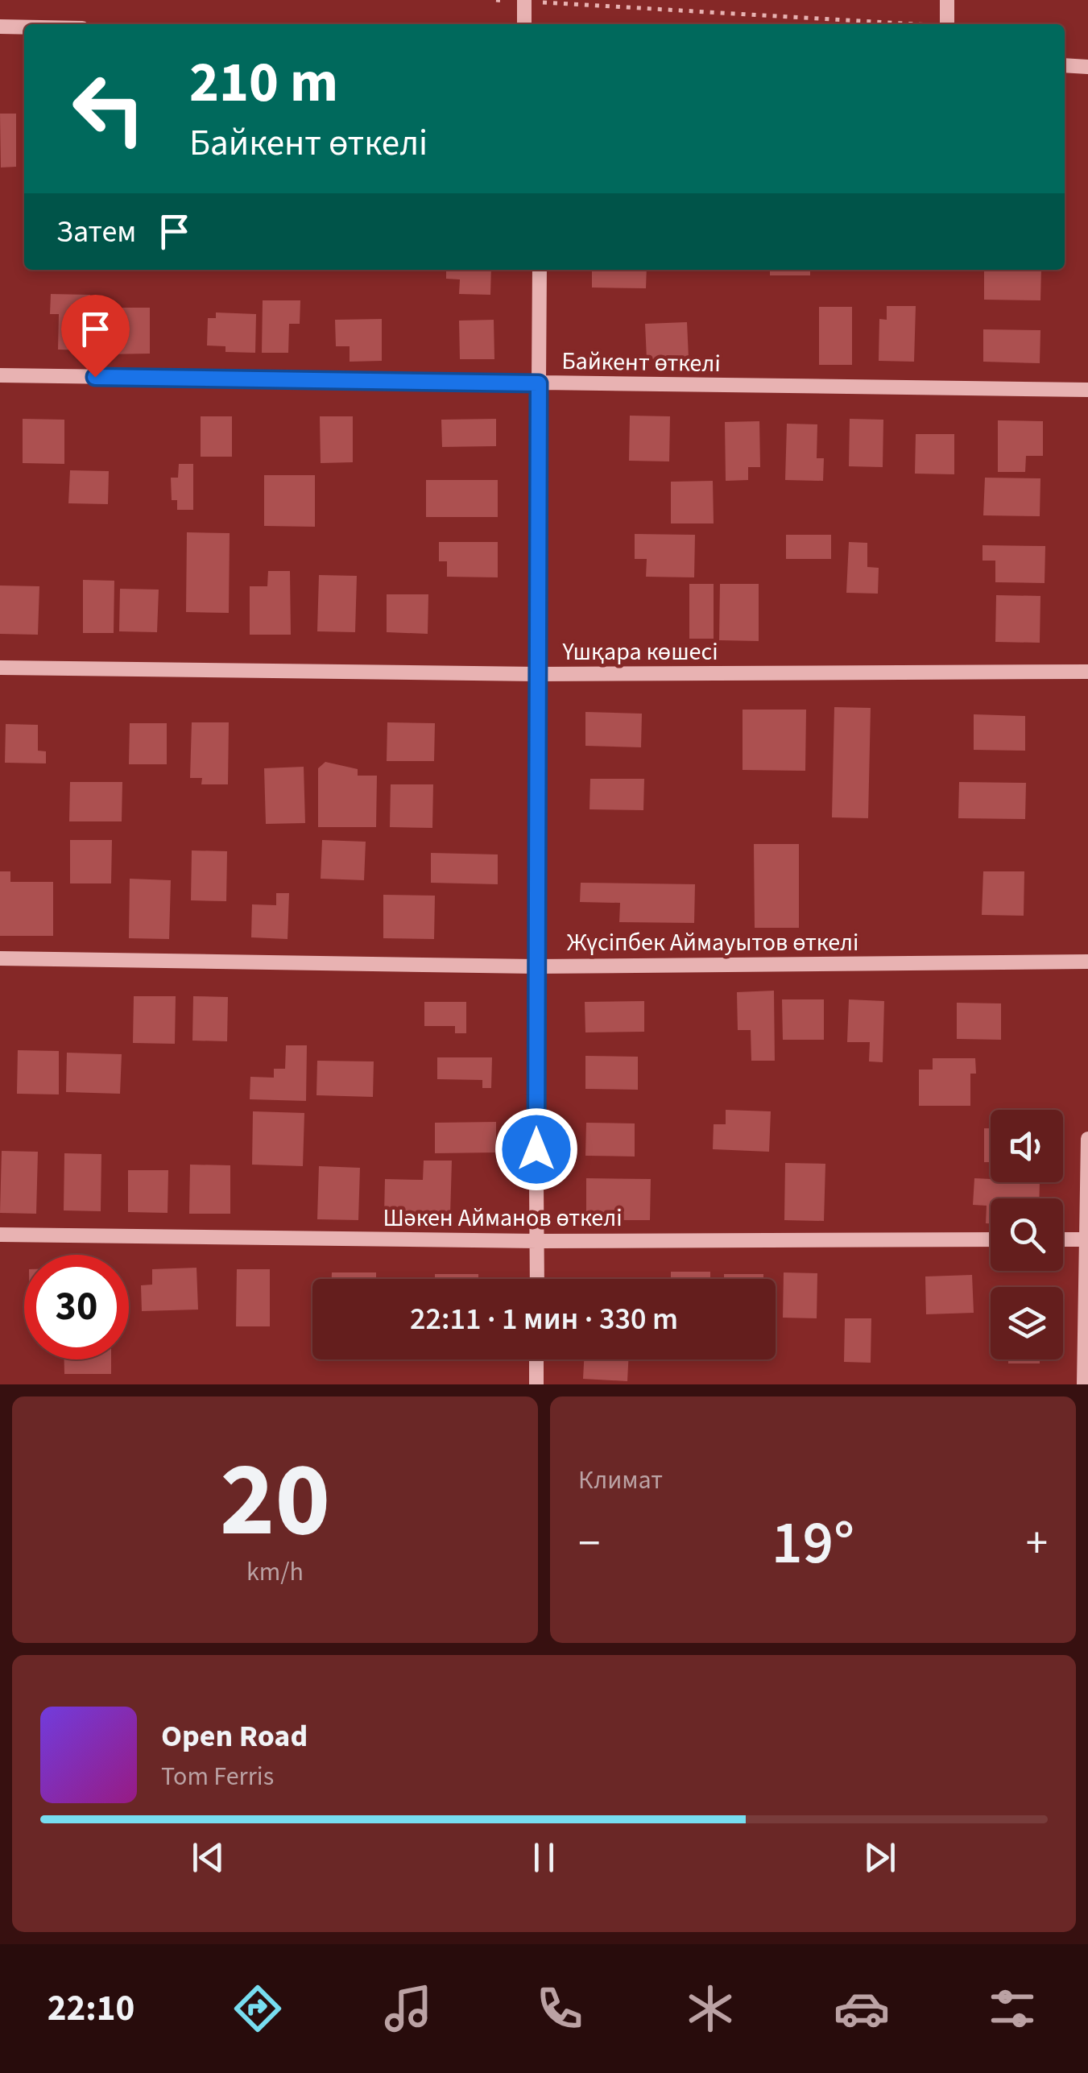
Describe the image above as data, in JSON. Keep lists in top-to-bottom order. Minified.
{"streets":{"street":["Байкент өткелі","Үшқара көшесі","Жүсіпбек Аймауытов өткелі","Шәкен Айманов өткелі"]},"page":{"turn":["210 m","Байкент өткелі"],"then":"Затем","limit":"30","trip":"22:11 · 1 мин · 330 m","tile":[["20","km/h"],"Климат"],"heat":["−","19°","+"],"song":["Open Road","Tom Ferris"],"tabs":"22:10"}}
